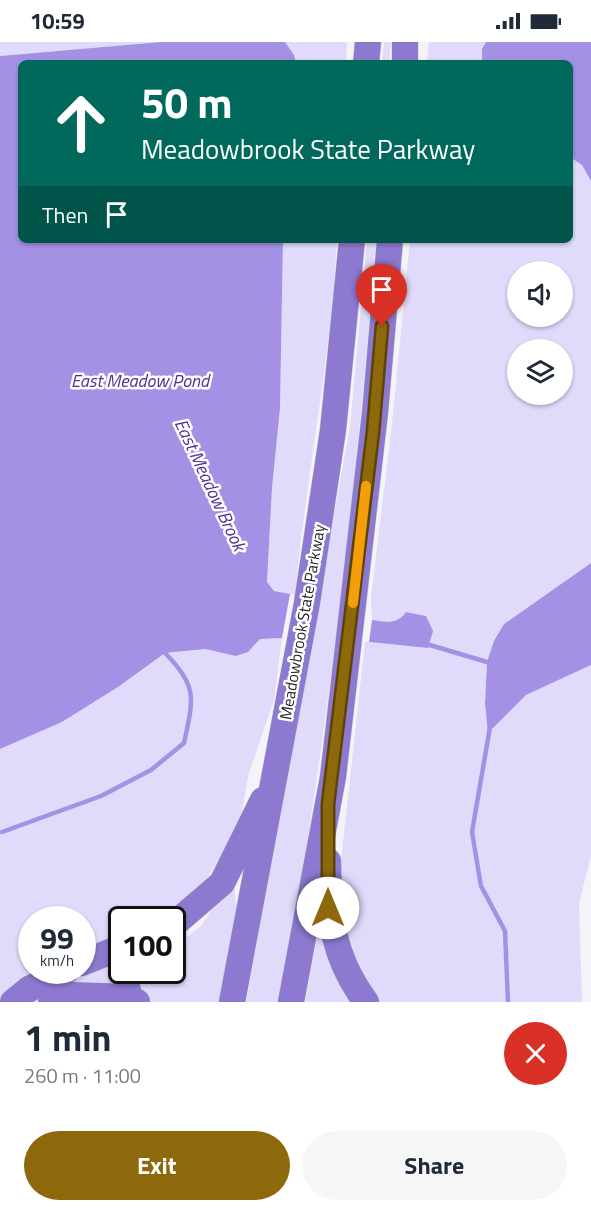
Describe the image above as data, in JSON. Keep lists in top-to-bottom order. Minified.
{"streets":{"highway":["Meadowbrook State Parkway"]},"water":["East Meadow Pond","East Meadow Brook"],"page":{"status":"10:59","turn":["50 m","Meadowbrook State Parkway"],"then":"Then","speed":"99 km/h","limit":"100","heading":["1 min","260 m · 11:00"],"buttons":["Exit","Share"]}}
